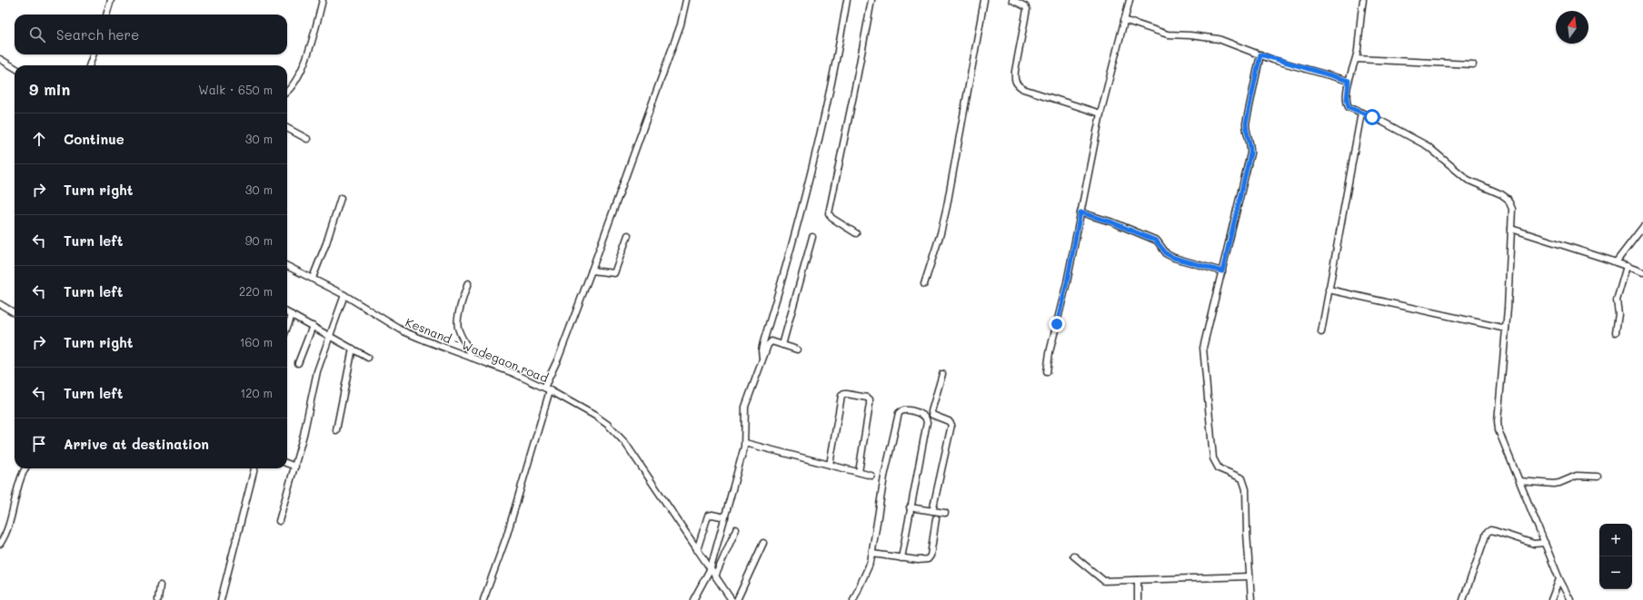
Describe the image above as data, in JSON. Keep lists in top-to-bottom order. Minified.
{"streets":{"street":["Kesnand - Wadegaon road"]},"north":"top","page":{"search":"Search here","heading":["9 min","Walk · 650 m"],"list":[["Continue","30 m"],["Turn right","30 m"],["Turn left","90 m"],["Turn left","220 m"],["Turn right","160 m"],["Turn left","120 m"],"Arrive at destination"],"map_buttons":["+","−"]}}
